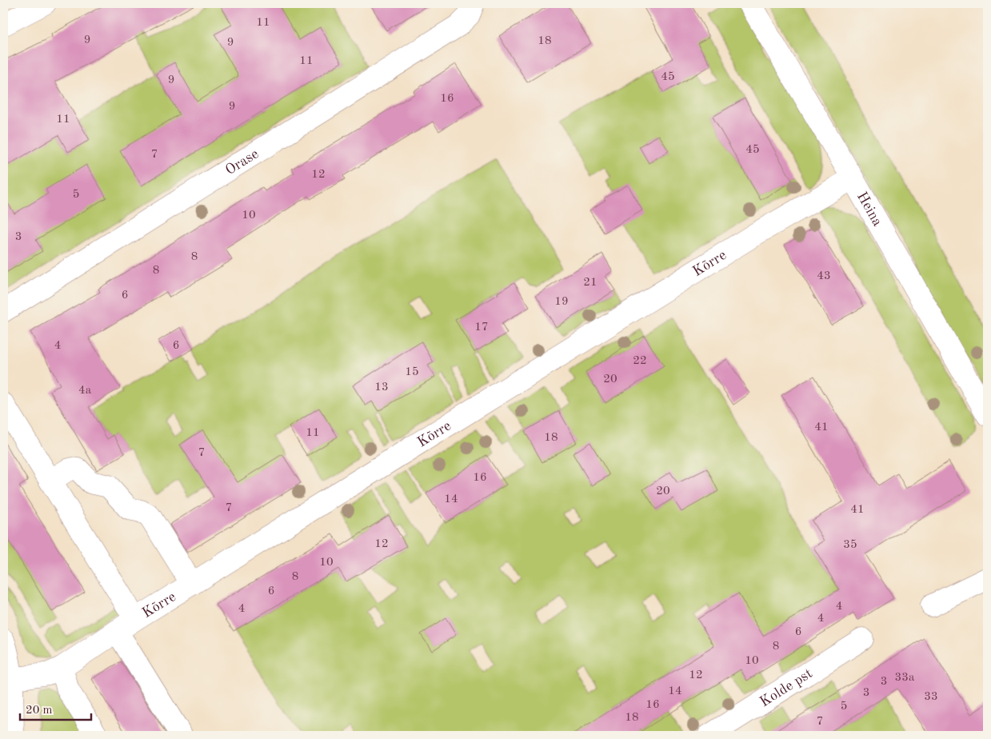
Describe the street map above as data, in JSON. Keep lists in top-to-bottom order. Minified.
{"streets":{"street":["Orase","Heina","Kõrre","Kolde pst"]},"crossings":[["Heina","Kõrre"]],"house_numbers":["11","9","18","9","11","45","9","16","9","11","45","7","12","5","10","3","8","8","43","21","6","19","17","4","6","22","15","20","13","4a","41","11","18","7","16","20","14","7","41","12","35","10","8","6","4","4","4","6","8","10","12","33a","3","14","3","33","16","5","18","7"],"scale_bar":"20 m"}
